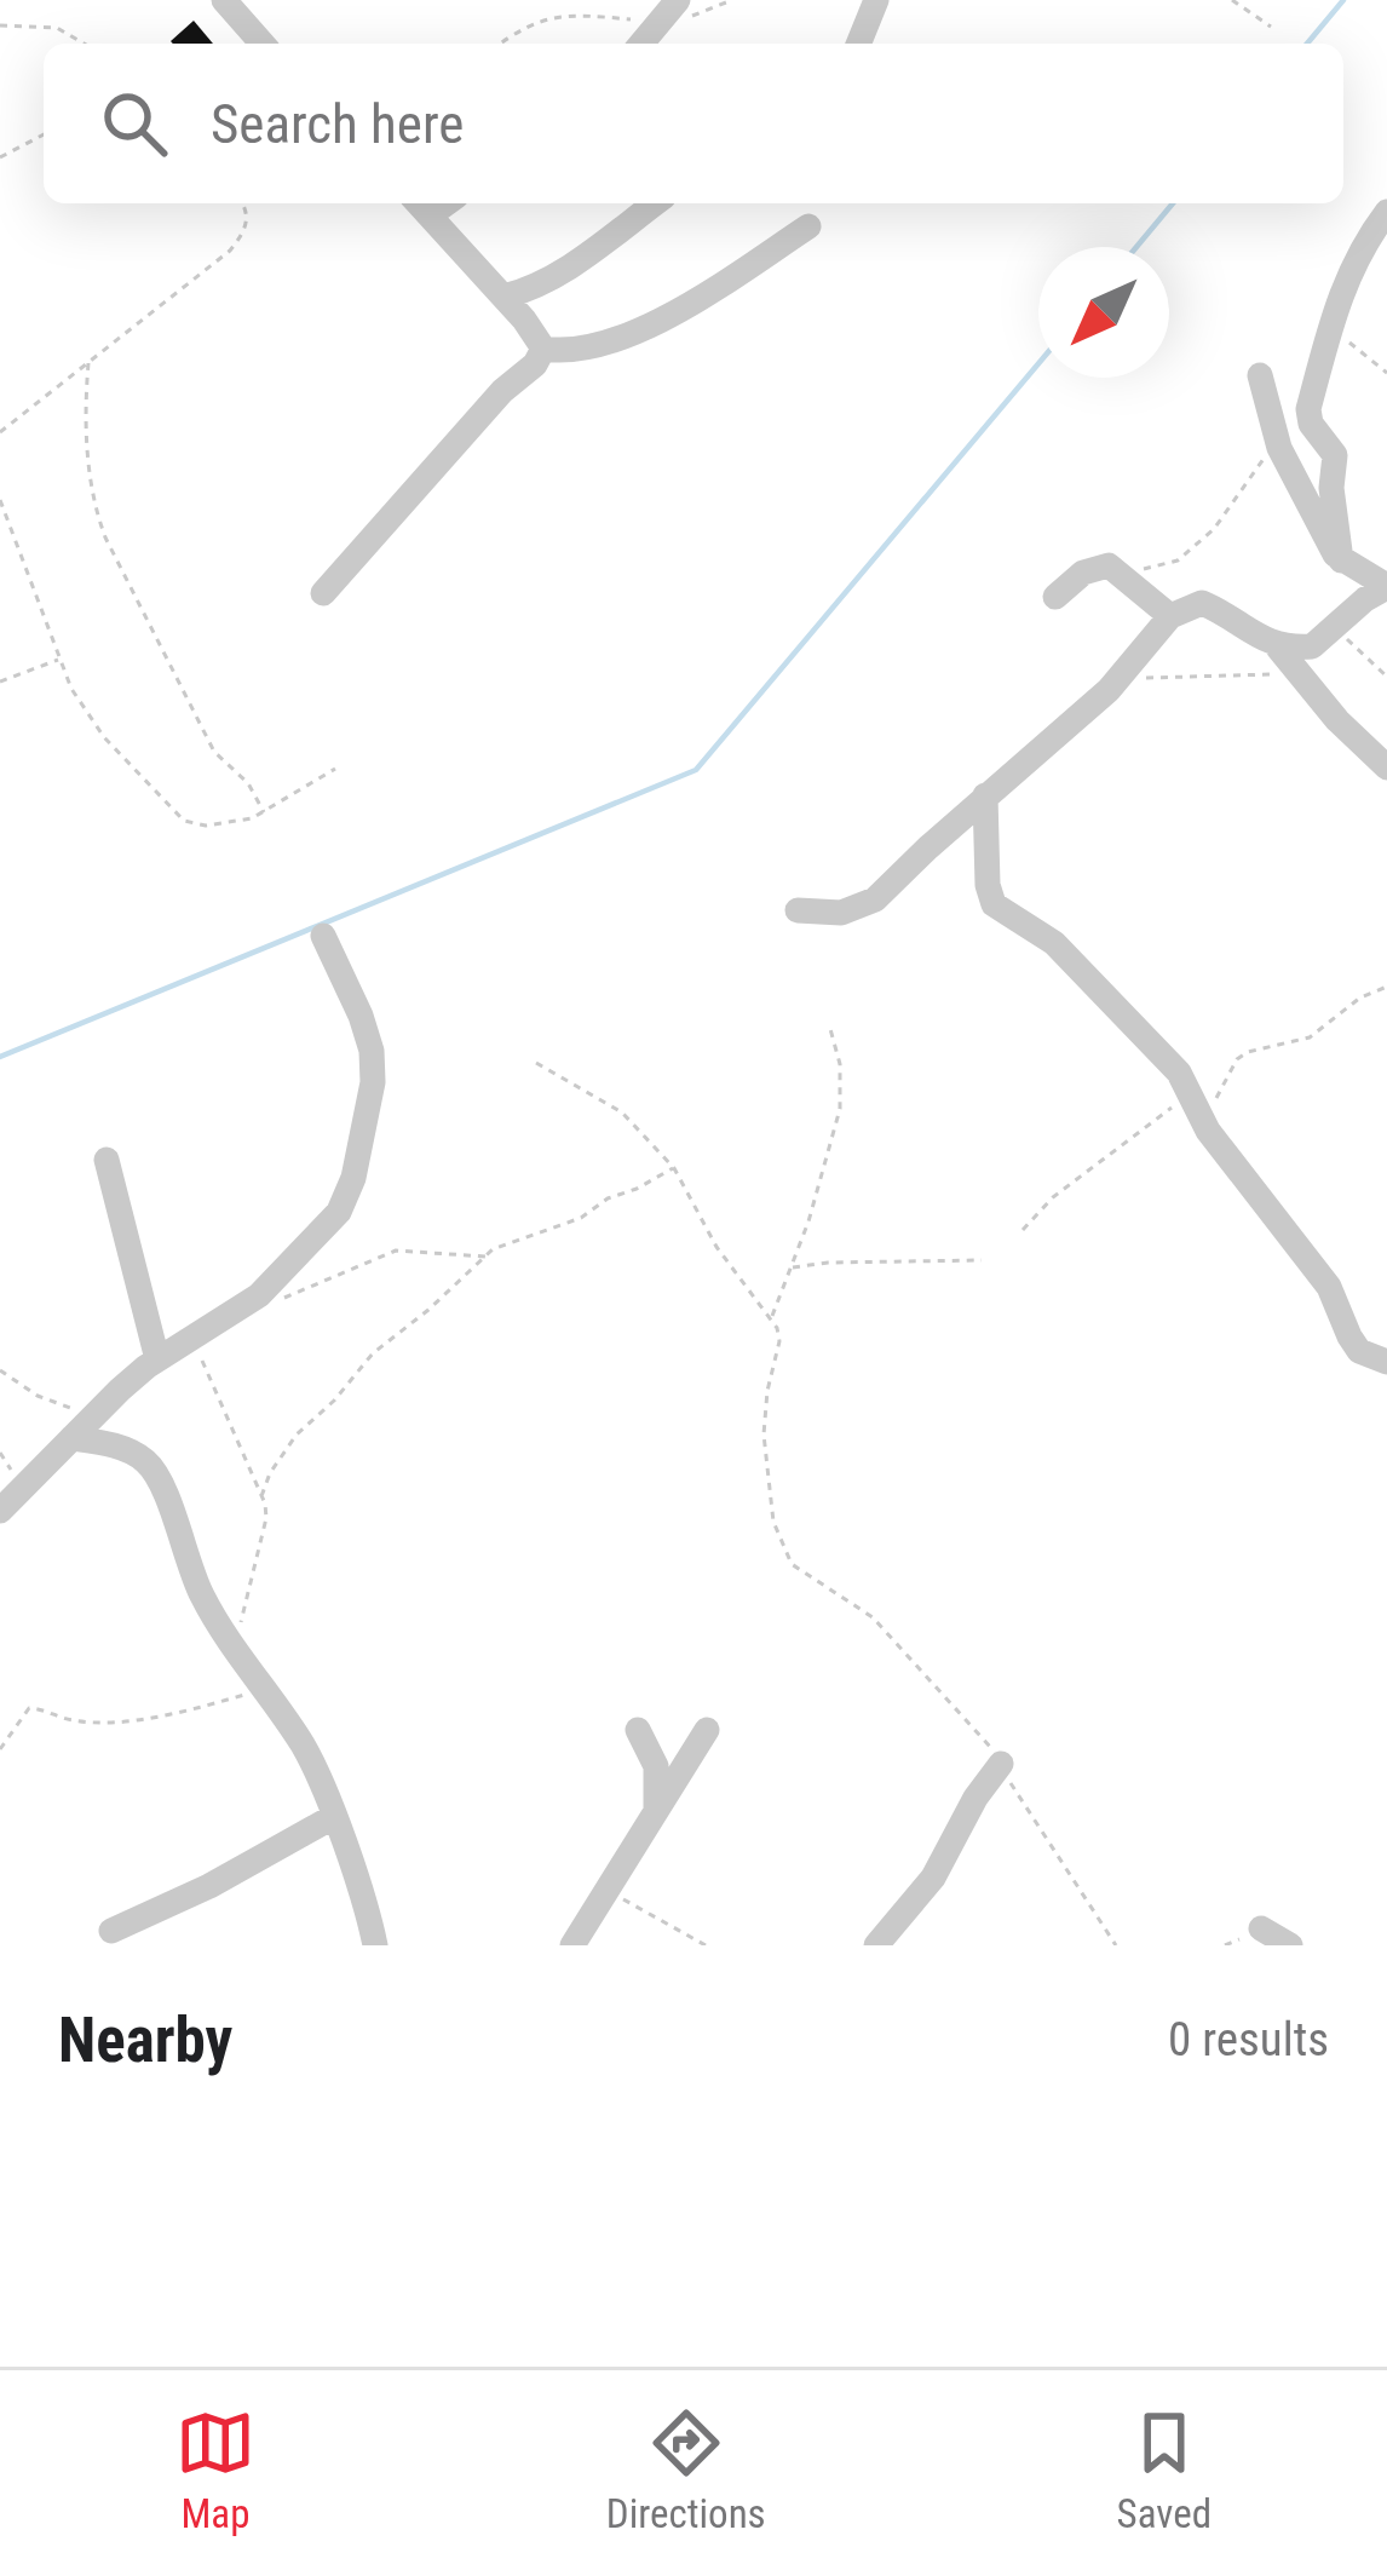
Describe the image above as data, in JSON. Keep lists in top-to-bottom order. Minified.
{"north":"bottom left","page":{"search":"Search here","heading":["Nearby","0 results"],"nav":["Map","Directions","Saved"]}}
